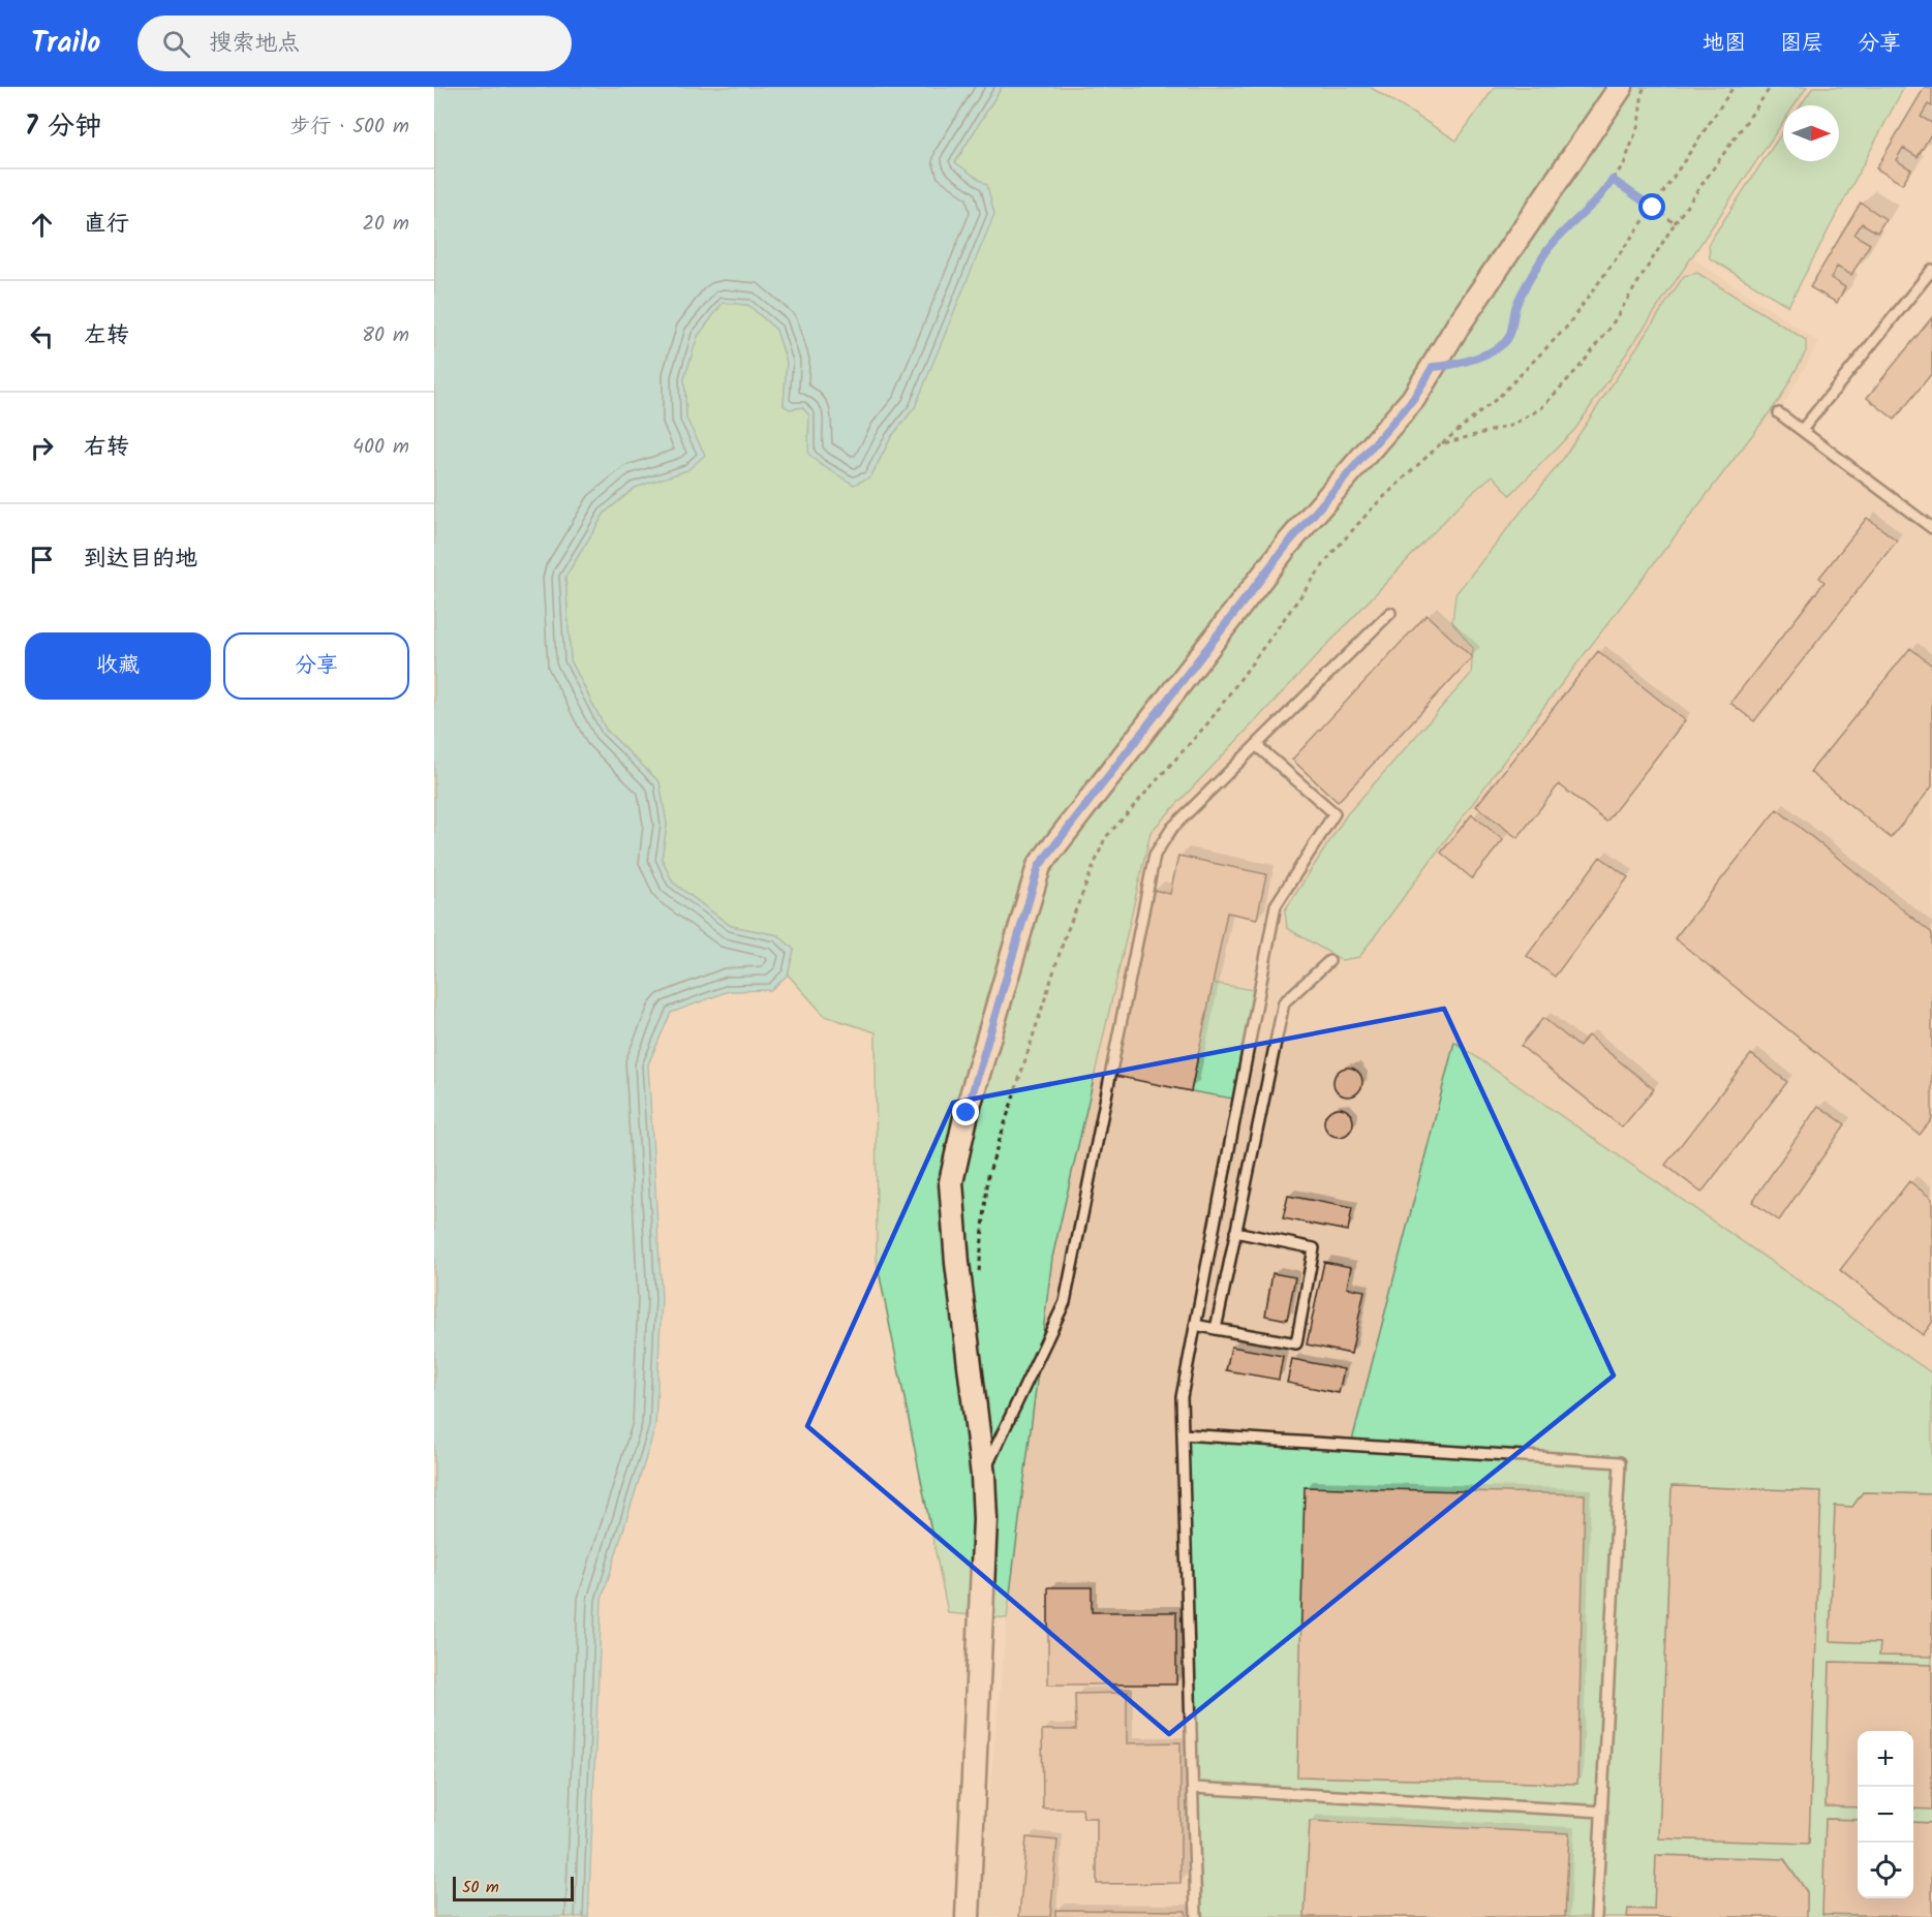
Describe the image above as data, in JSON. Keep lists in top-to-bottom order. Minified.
{"scale_bar":"50 m","north":"right","page":{"header":"Trailo","search":"搜索地点","nav":["地图","图层","分享"],"heading":["7 分钟","步行 · 500 m"],"list":[["直行","20 m"],["左转","80 m"],["右转","400 m"],"到达目的地"],"buttons":["收藏","分享"],"map_buttons":["+","−"],"scale":"50 m"}}
